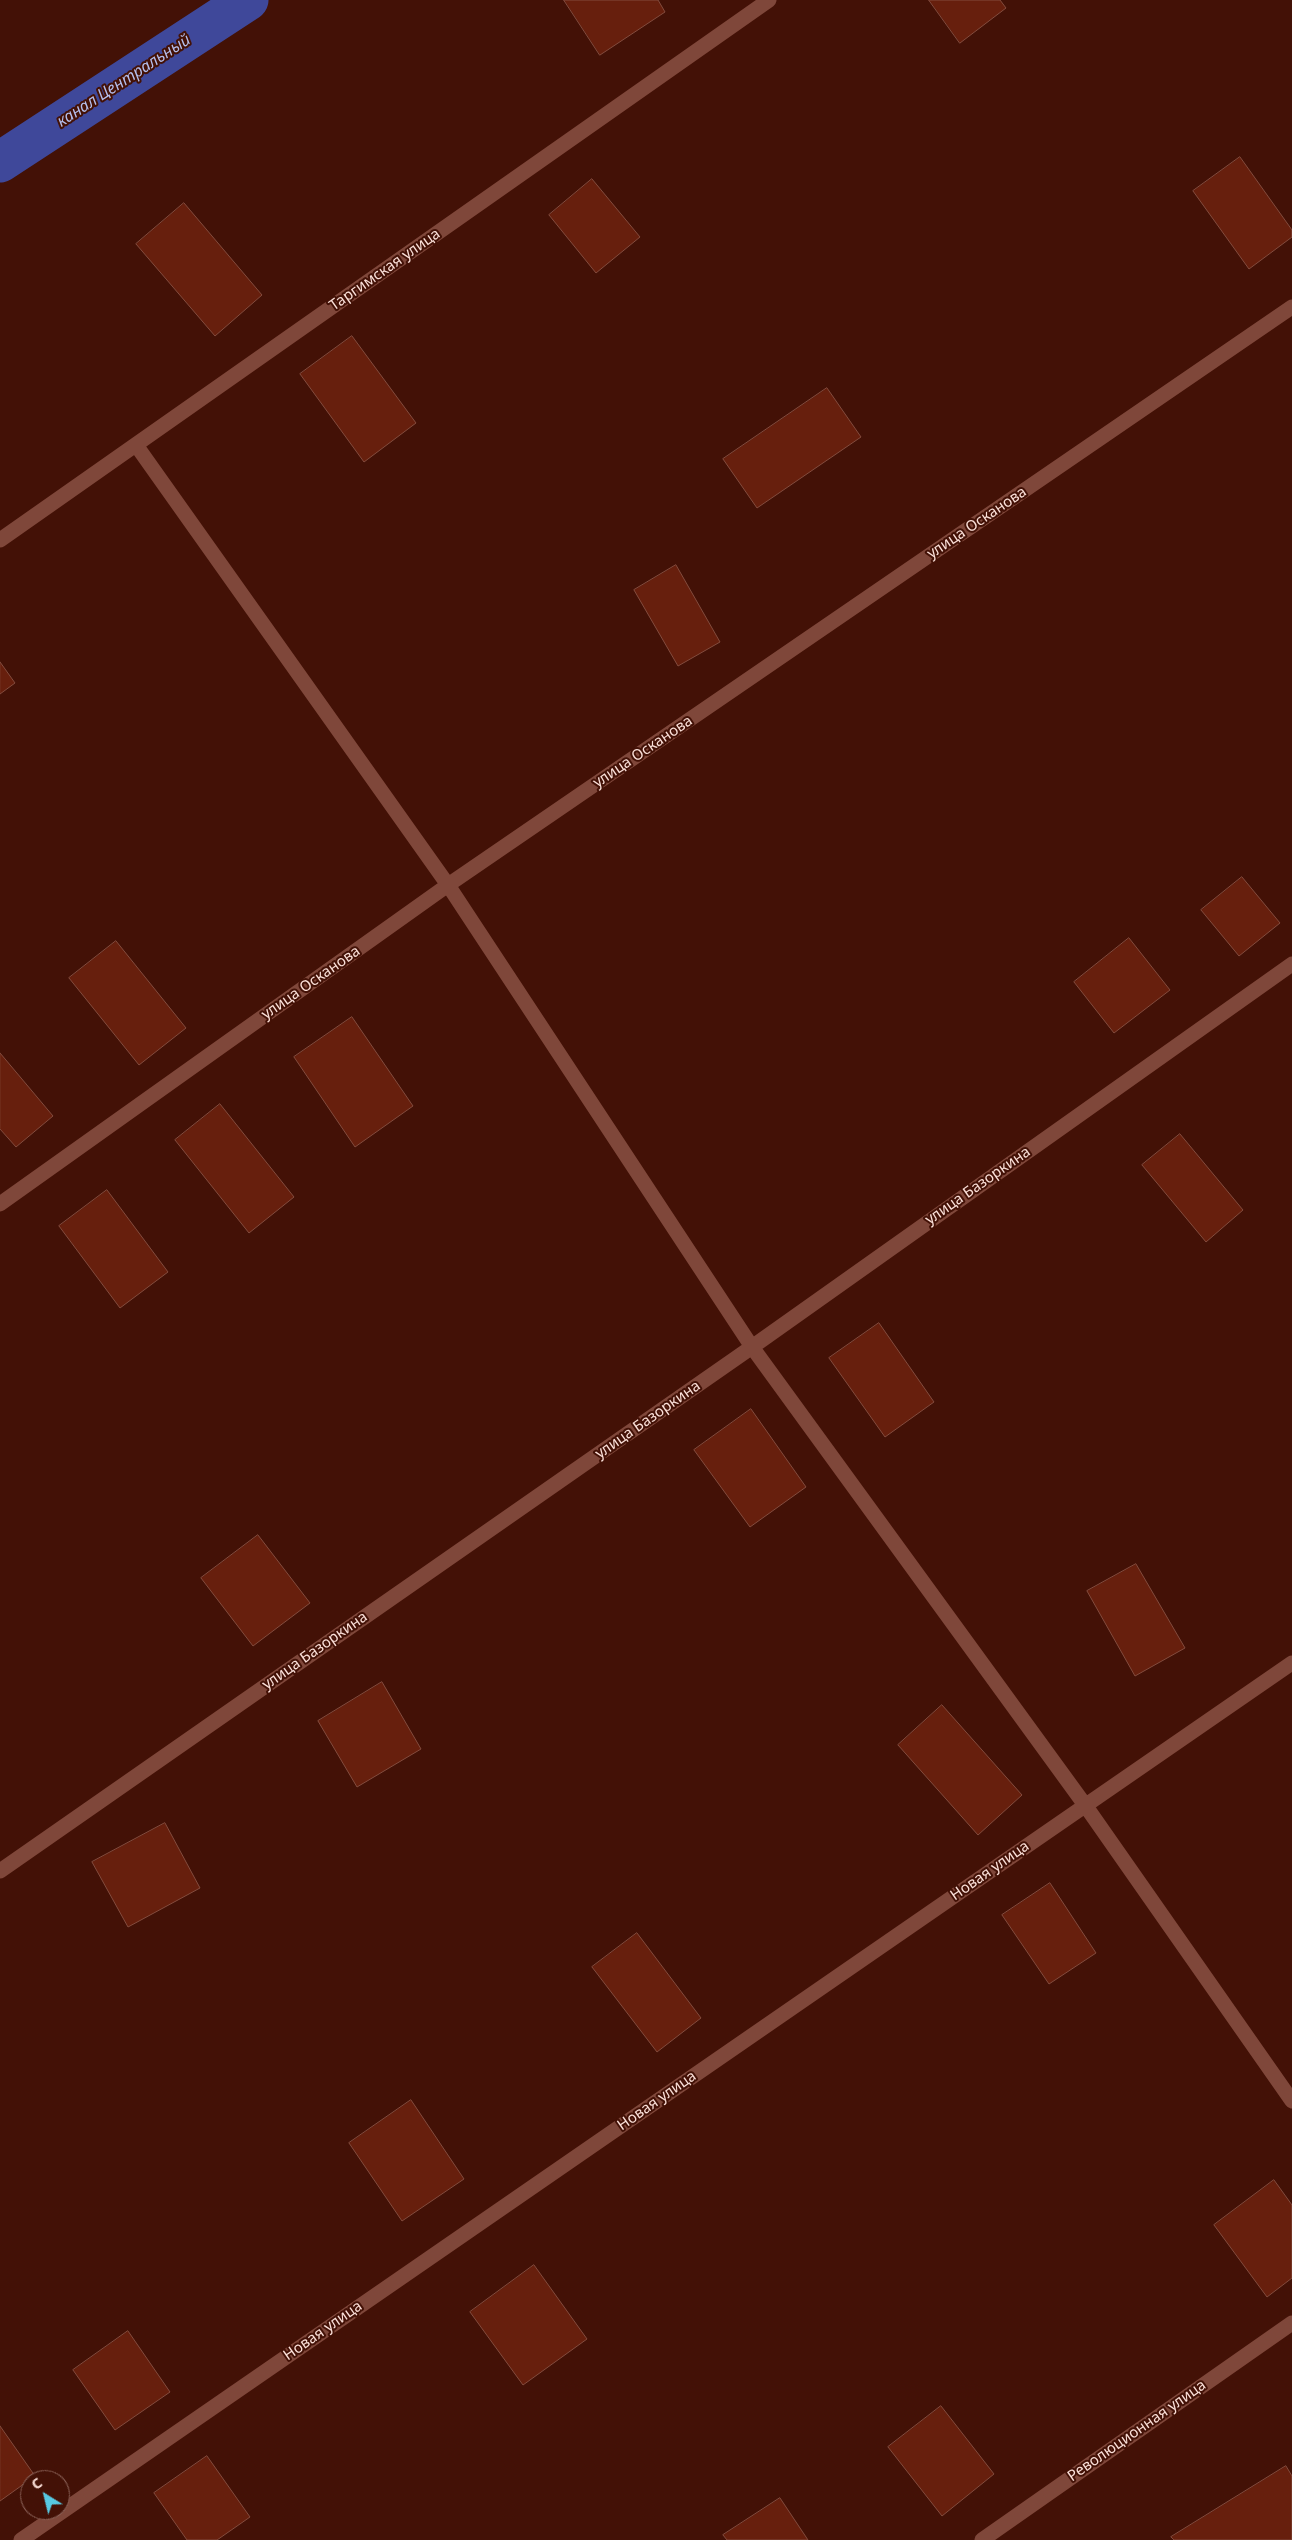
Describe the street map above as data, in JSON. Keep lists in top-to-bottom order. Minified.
{"streets":{"street":["Таргимская улица","улица Осканова","улица Базоркина","Новая улица","Революционная улица"]},"water":["канал Центральный"],"north":"top left"}
